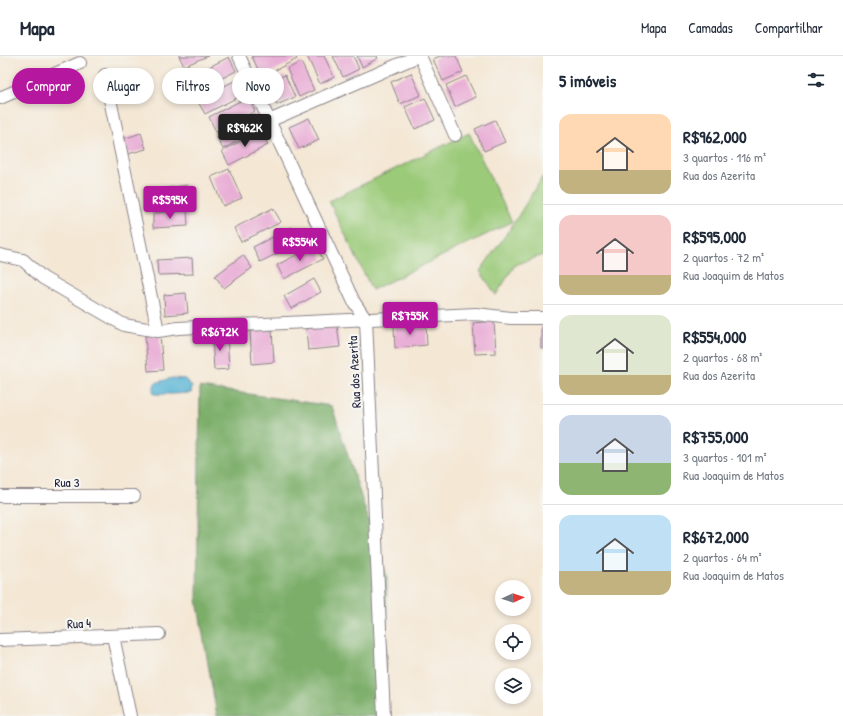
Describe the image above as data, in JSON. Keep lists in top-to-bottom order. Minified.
{"streets":{"street":["Rua dos Azerita","Rua 3","Rua 4"]},"north":"right","page":{"header":"Mapa","nav":["Mapa","Camadas","Compartilhar"],"heading":"5 imóveis","chip":["Comprar","Alugar","Filtros","Novo"],"list":[{"name":"R$962,000","note":"3 quartos · 116 m² · Rua dos Azerita"},{"name":"R$595,000","note":"2 quartos · 72 m² · Rua Joaquim de Matos"},{"name":"R$554,000","note":"2 quartos · 68 m² · Rua dos Azerita"},{"name":"R$755,000","note":"3 quartos · 101 m² · Rua Joaquim de Matos"},{"name":"R$672,000","note":"2 quartos · 64 m² · Rua Joaquim de Matos"}],"price":["R$962K","R$595K","R$554K","R$755K","R$672K"]}}
